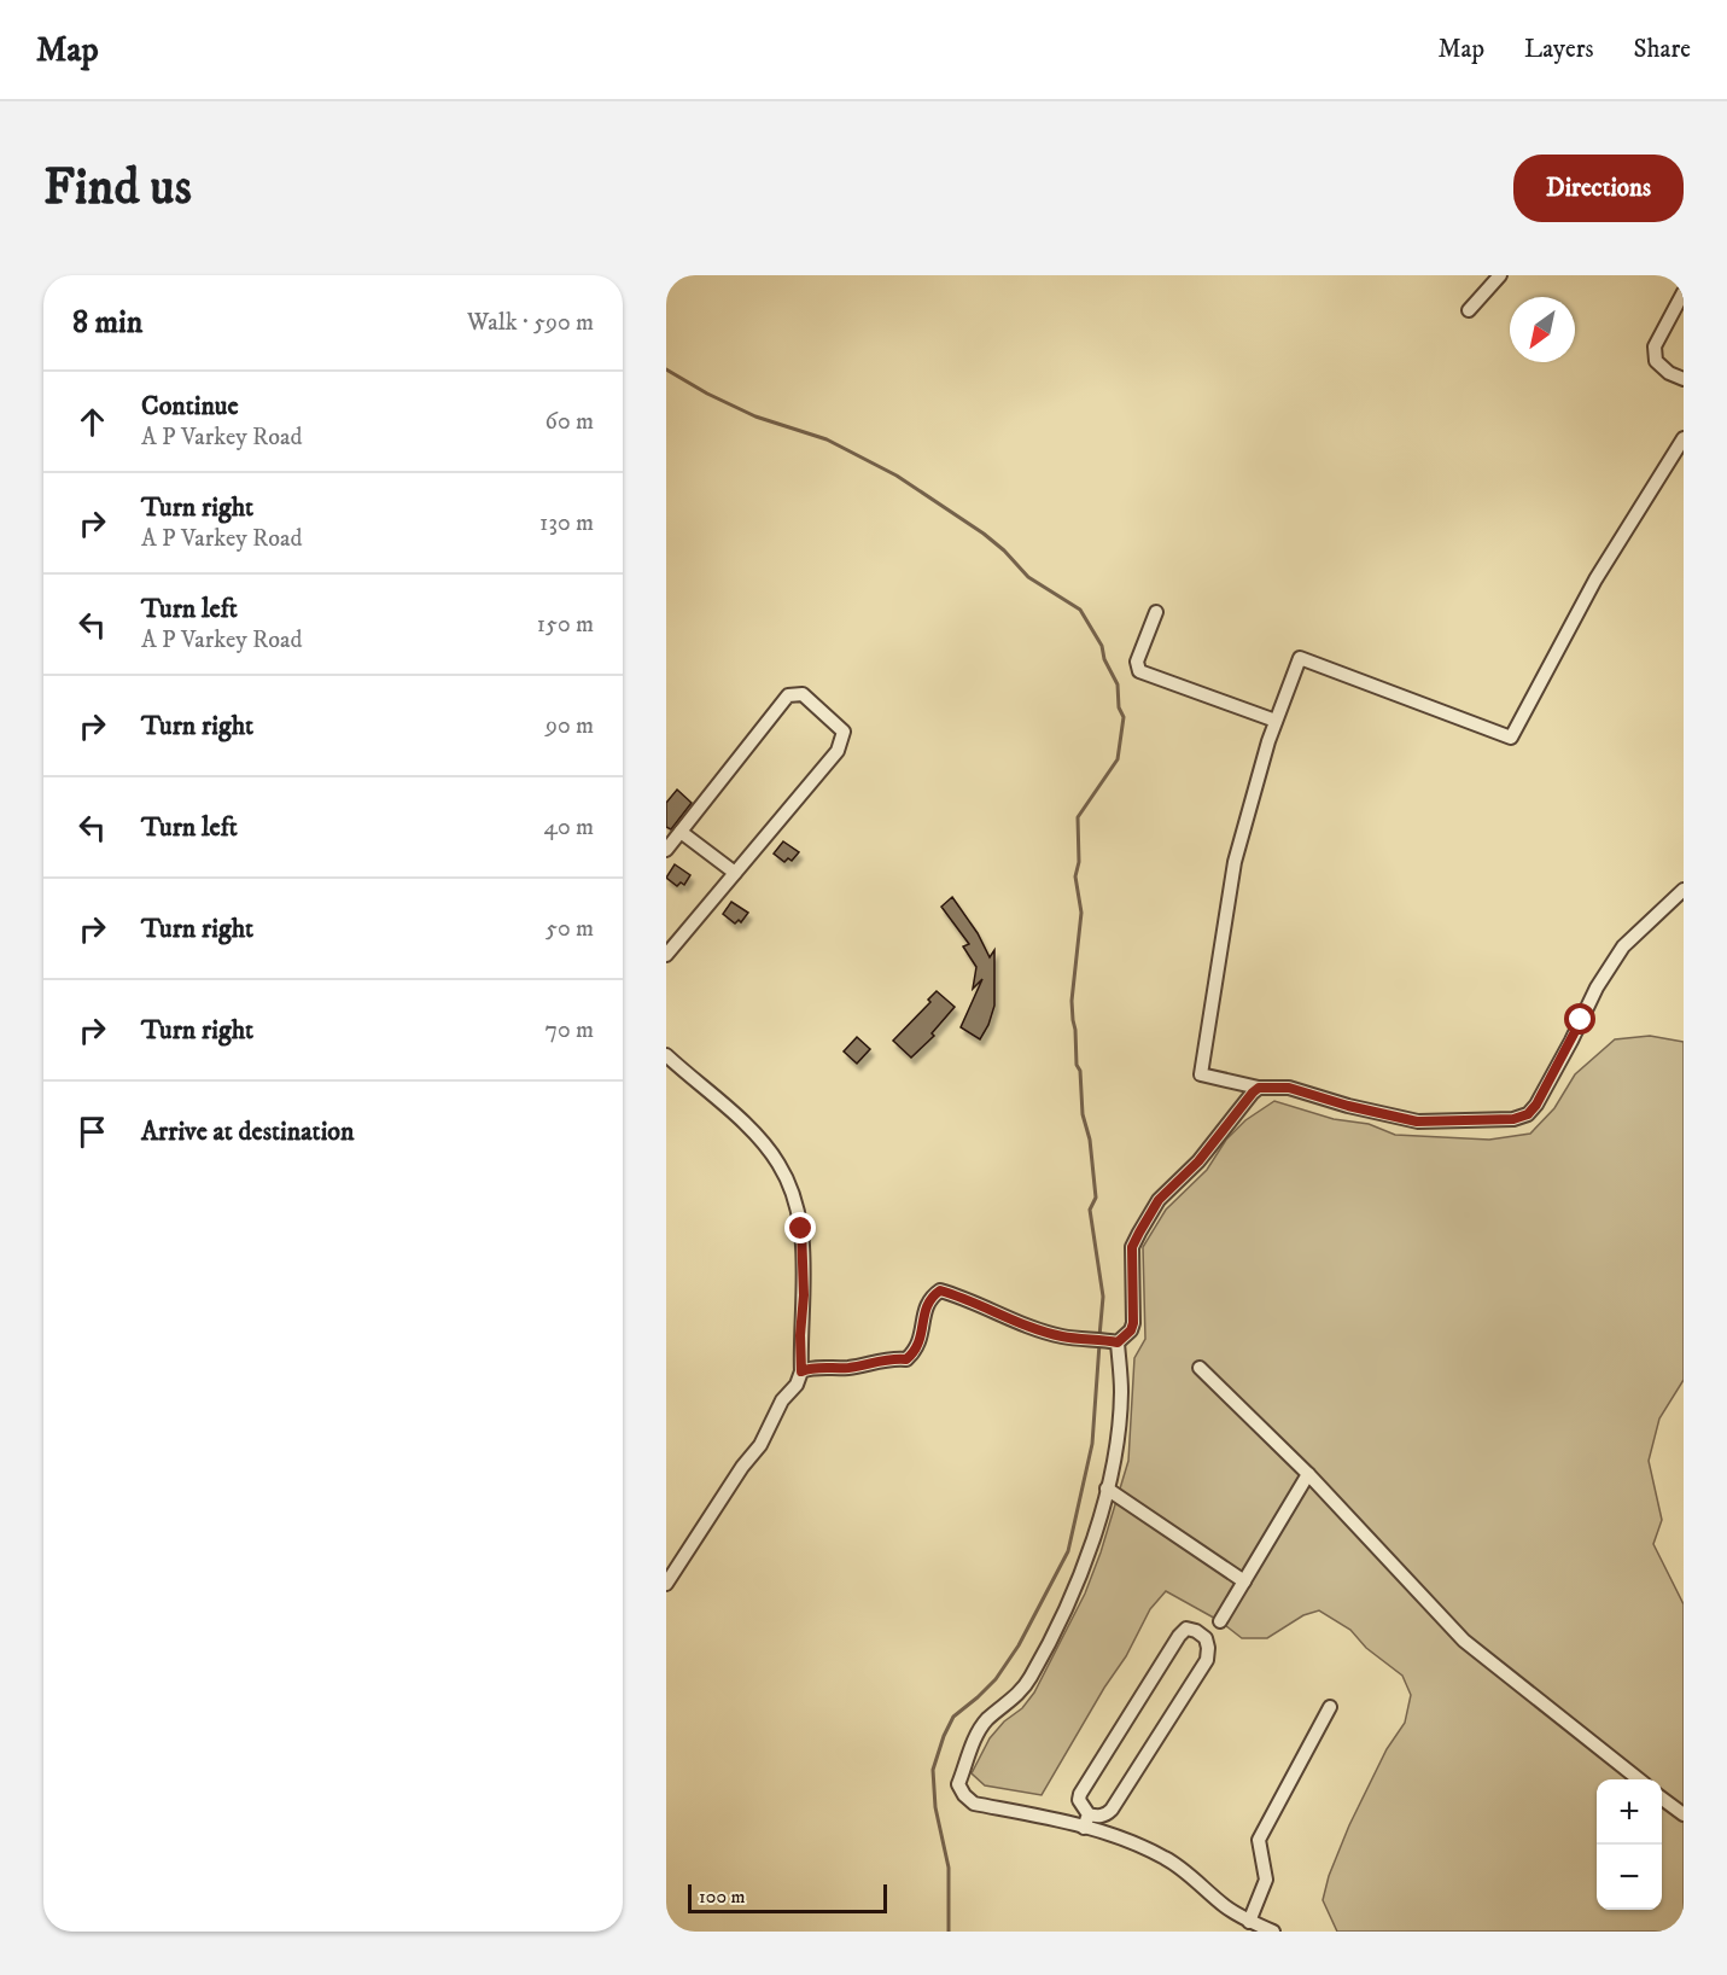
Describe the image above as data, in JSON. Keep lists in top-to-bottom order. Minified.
{"scale_bar":"100 m","north":"bottom left","page":{"header":"Map","nav":["Map","Layers","Share"],"buttons":"Directions","title":"Find us","heading":["8 min","Walk · 590 m"],"list":[["Continue","A P Varkey Road","60 m"],["Turn right","A P Varkey Road","130 m"],["Turn left","A P Varkey Road","150 m"],["Turn right","90 m"],["Turn left","40 m"],["Turn right","50 m"],["Turn right","70 m"],"Arrive at destination"],"map_buttons":["+","−"],"scale":"100 m"}}
